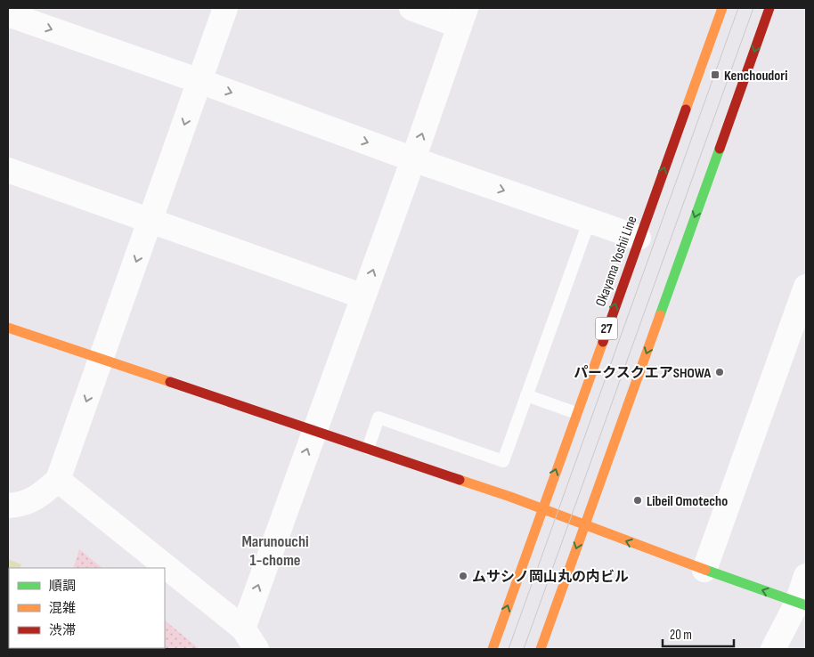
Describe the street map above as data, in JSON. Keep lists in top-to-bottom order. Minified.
{"streets":{"main road":["Okayama Yoshii Line","27"]},"districts":["Marunouchi 1-chome"],"places":{"transit":["Kenchoudori"],"other":["パークスクエアSHOWA","Libeil Omotecho","ムサシノ岡山丸の内ビル"]},"legend":["順調","混雑","渋滞"],"scale_bar":"20 m"}
